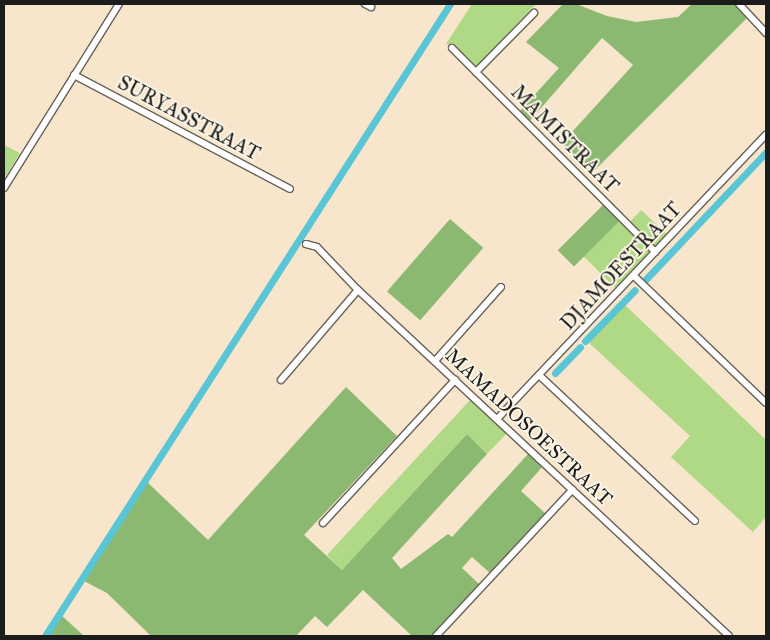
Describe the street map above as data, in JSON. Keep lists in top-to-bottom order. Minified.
{"streets":{"street":["SURYASSTRAAT","MAMISTRAAT","DJAMOESTRAAT","MAMADOSOESTRAAT"]},"crossings":[["MAMISTRAAT","DJAMOESTRAAT"],["DJAMOESTRAAT","MAMADOSOESTRAAT"]]}
